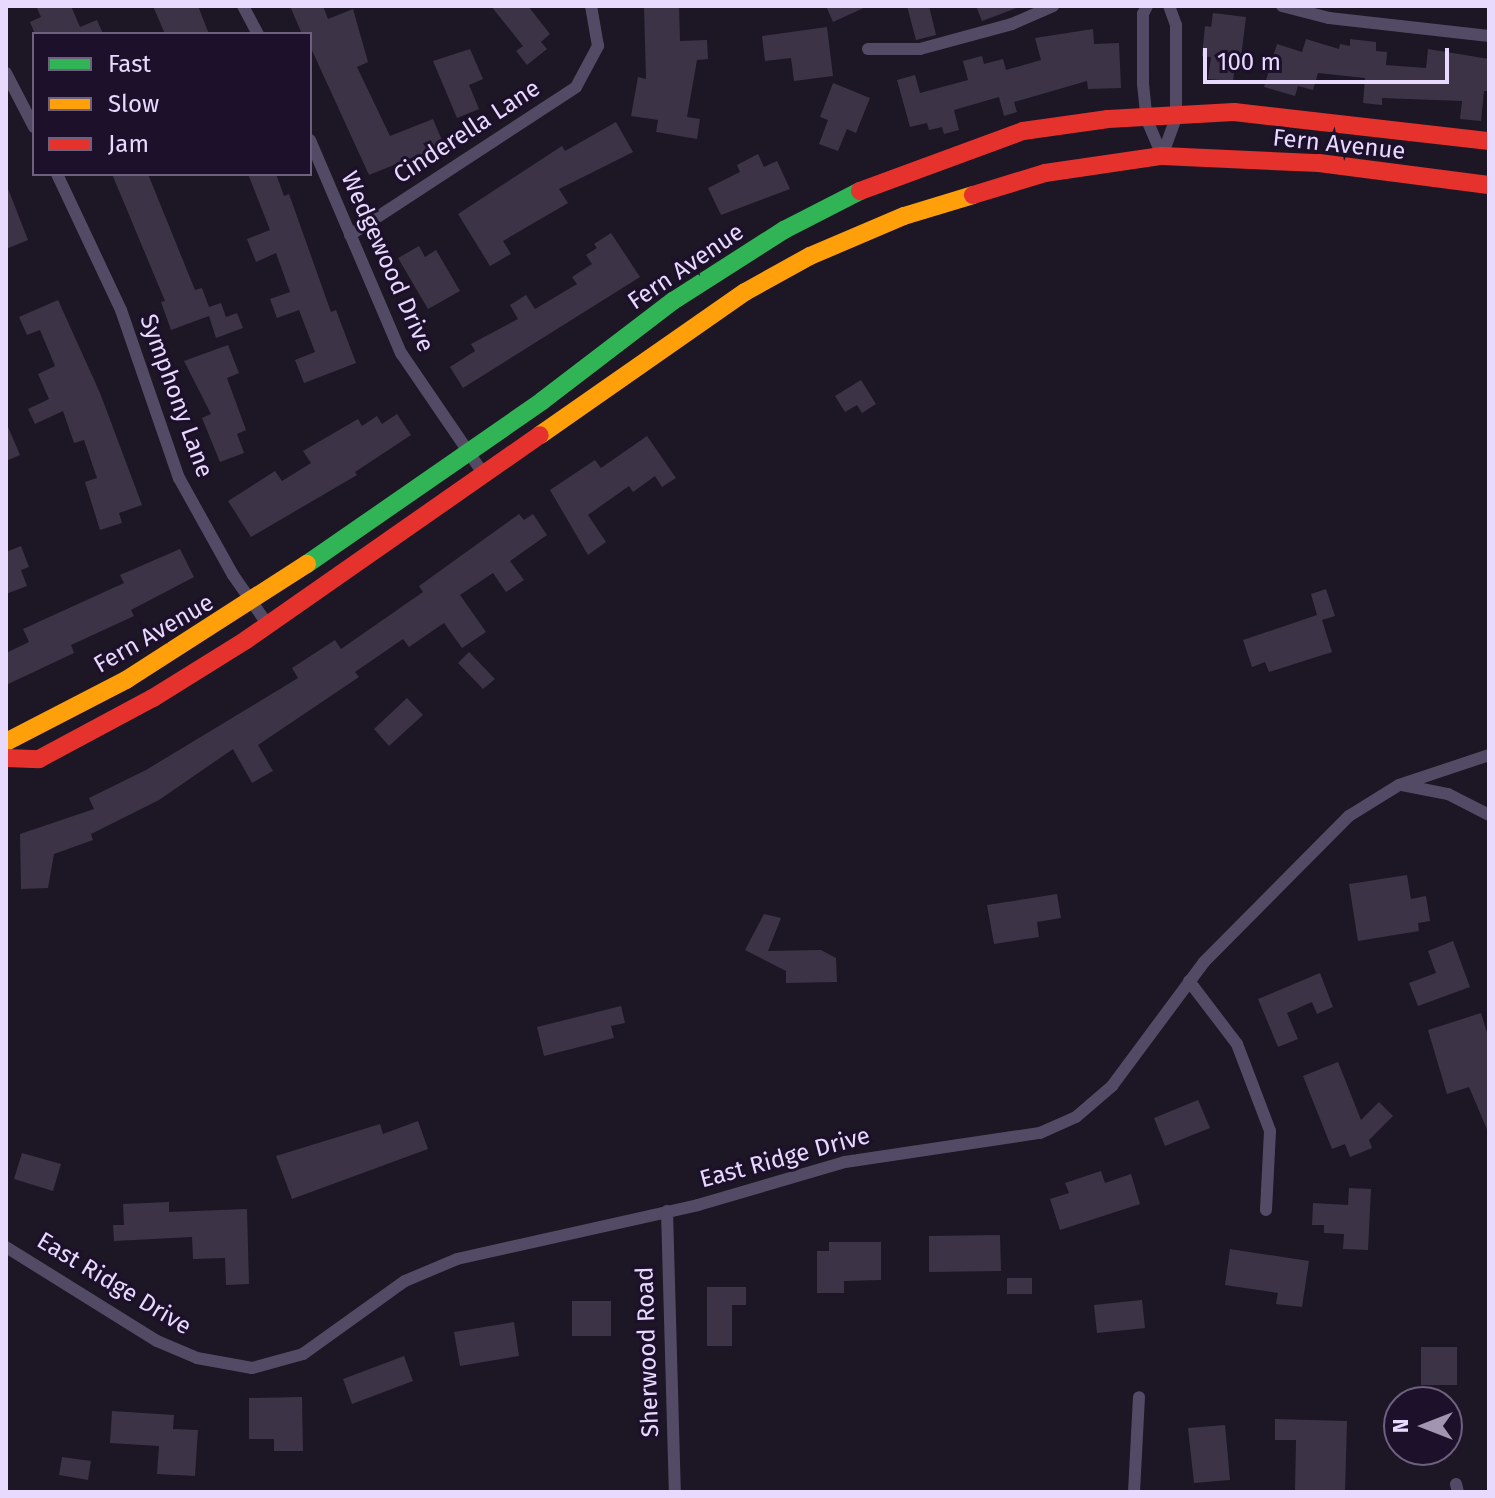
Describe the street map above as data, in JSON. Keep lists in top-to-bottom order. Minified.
{"streets":{"street":["Cinderella Lane","Fern Avenue","Wedgewood Drive","Symphony Lane","East Ridge Drive","Sherwood Road"]},"crossings":[["Cinderella Lane","Wedgewood Drive"],["Fern Avenue","Wedgewood Drive"],["Fern Avenue","Symphony Lane"],["East Ridge Drive","Sherwood Road"]],"legend":["Fast","Slow","Jam"],"scale_bar":"100 m","north":"left"}
